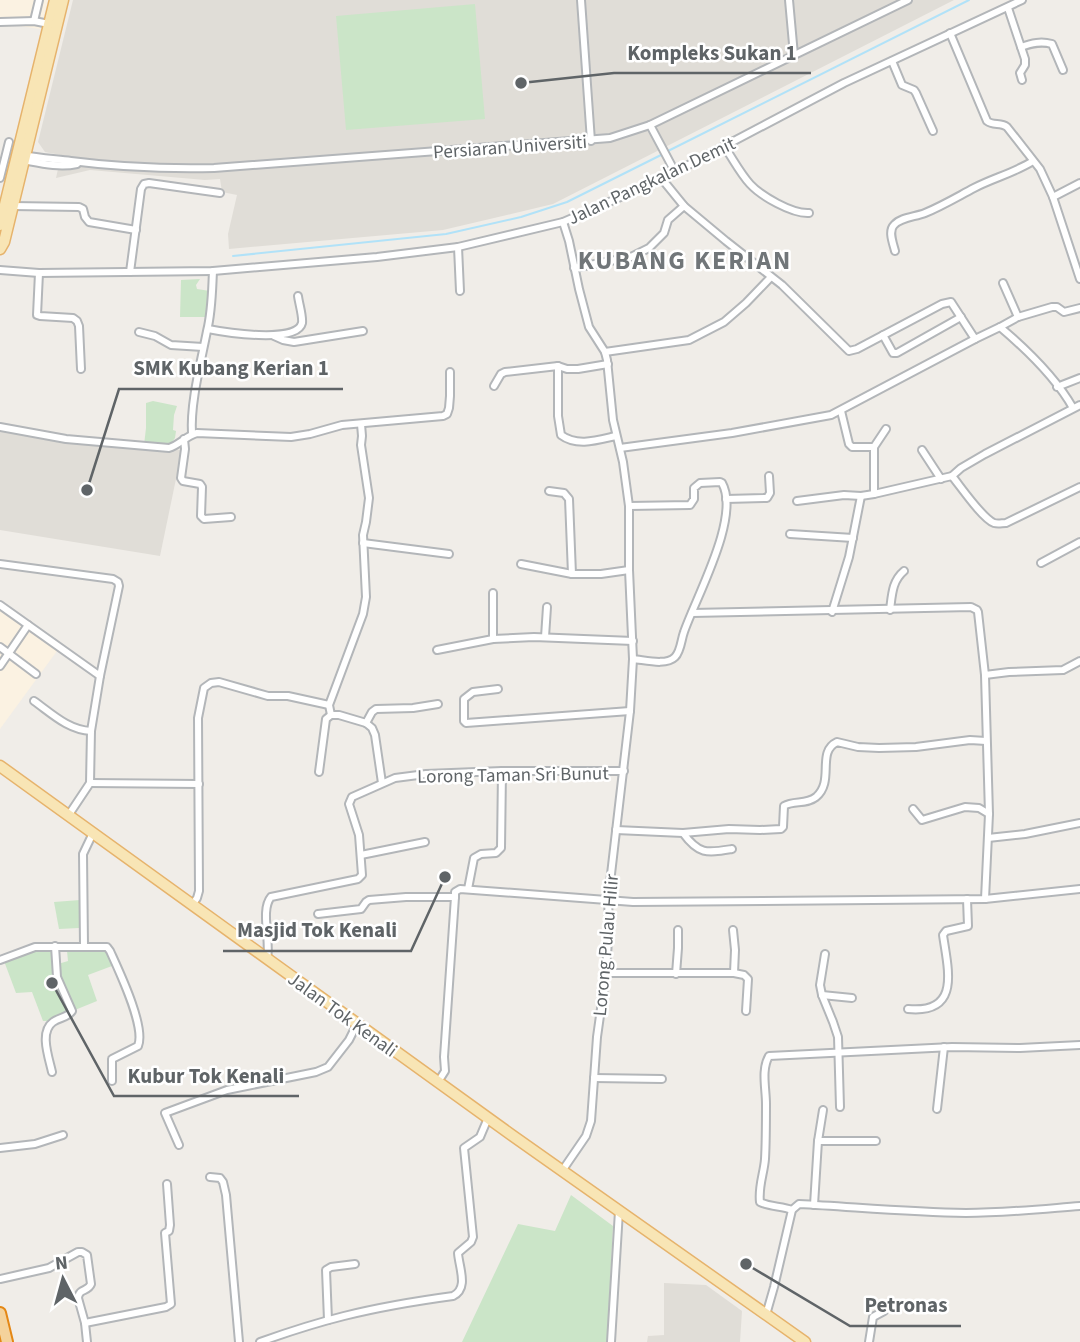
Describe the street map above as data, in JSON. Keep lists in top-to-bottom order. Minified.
{"streets":{"main road":["Jalan Tok Kenali"],"street":["Persiaran Universiti","Jalan Pangkalan Demit","Lorong Taman Sri Bunut","Lorong Pulau Hilir"]},"crossings":[["Jalan Pangkalan Demit","Lorong Pulau Hilir"],["Lorong Taman Sri Bunut","Lorong Pulau Hilir"],["Lorong Pulau Hilir","Jalan Tok Kenali"]],"districts":["KUBANG KERIAN"],"places":["Kompleks Sukan 1","SMK Kubang Kerian 1","Masjid Tok Kenali","Kubur Tok Kenali","Petronas"],"north":"top"}
